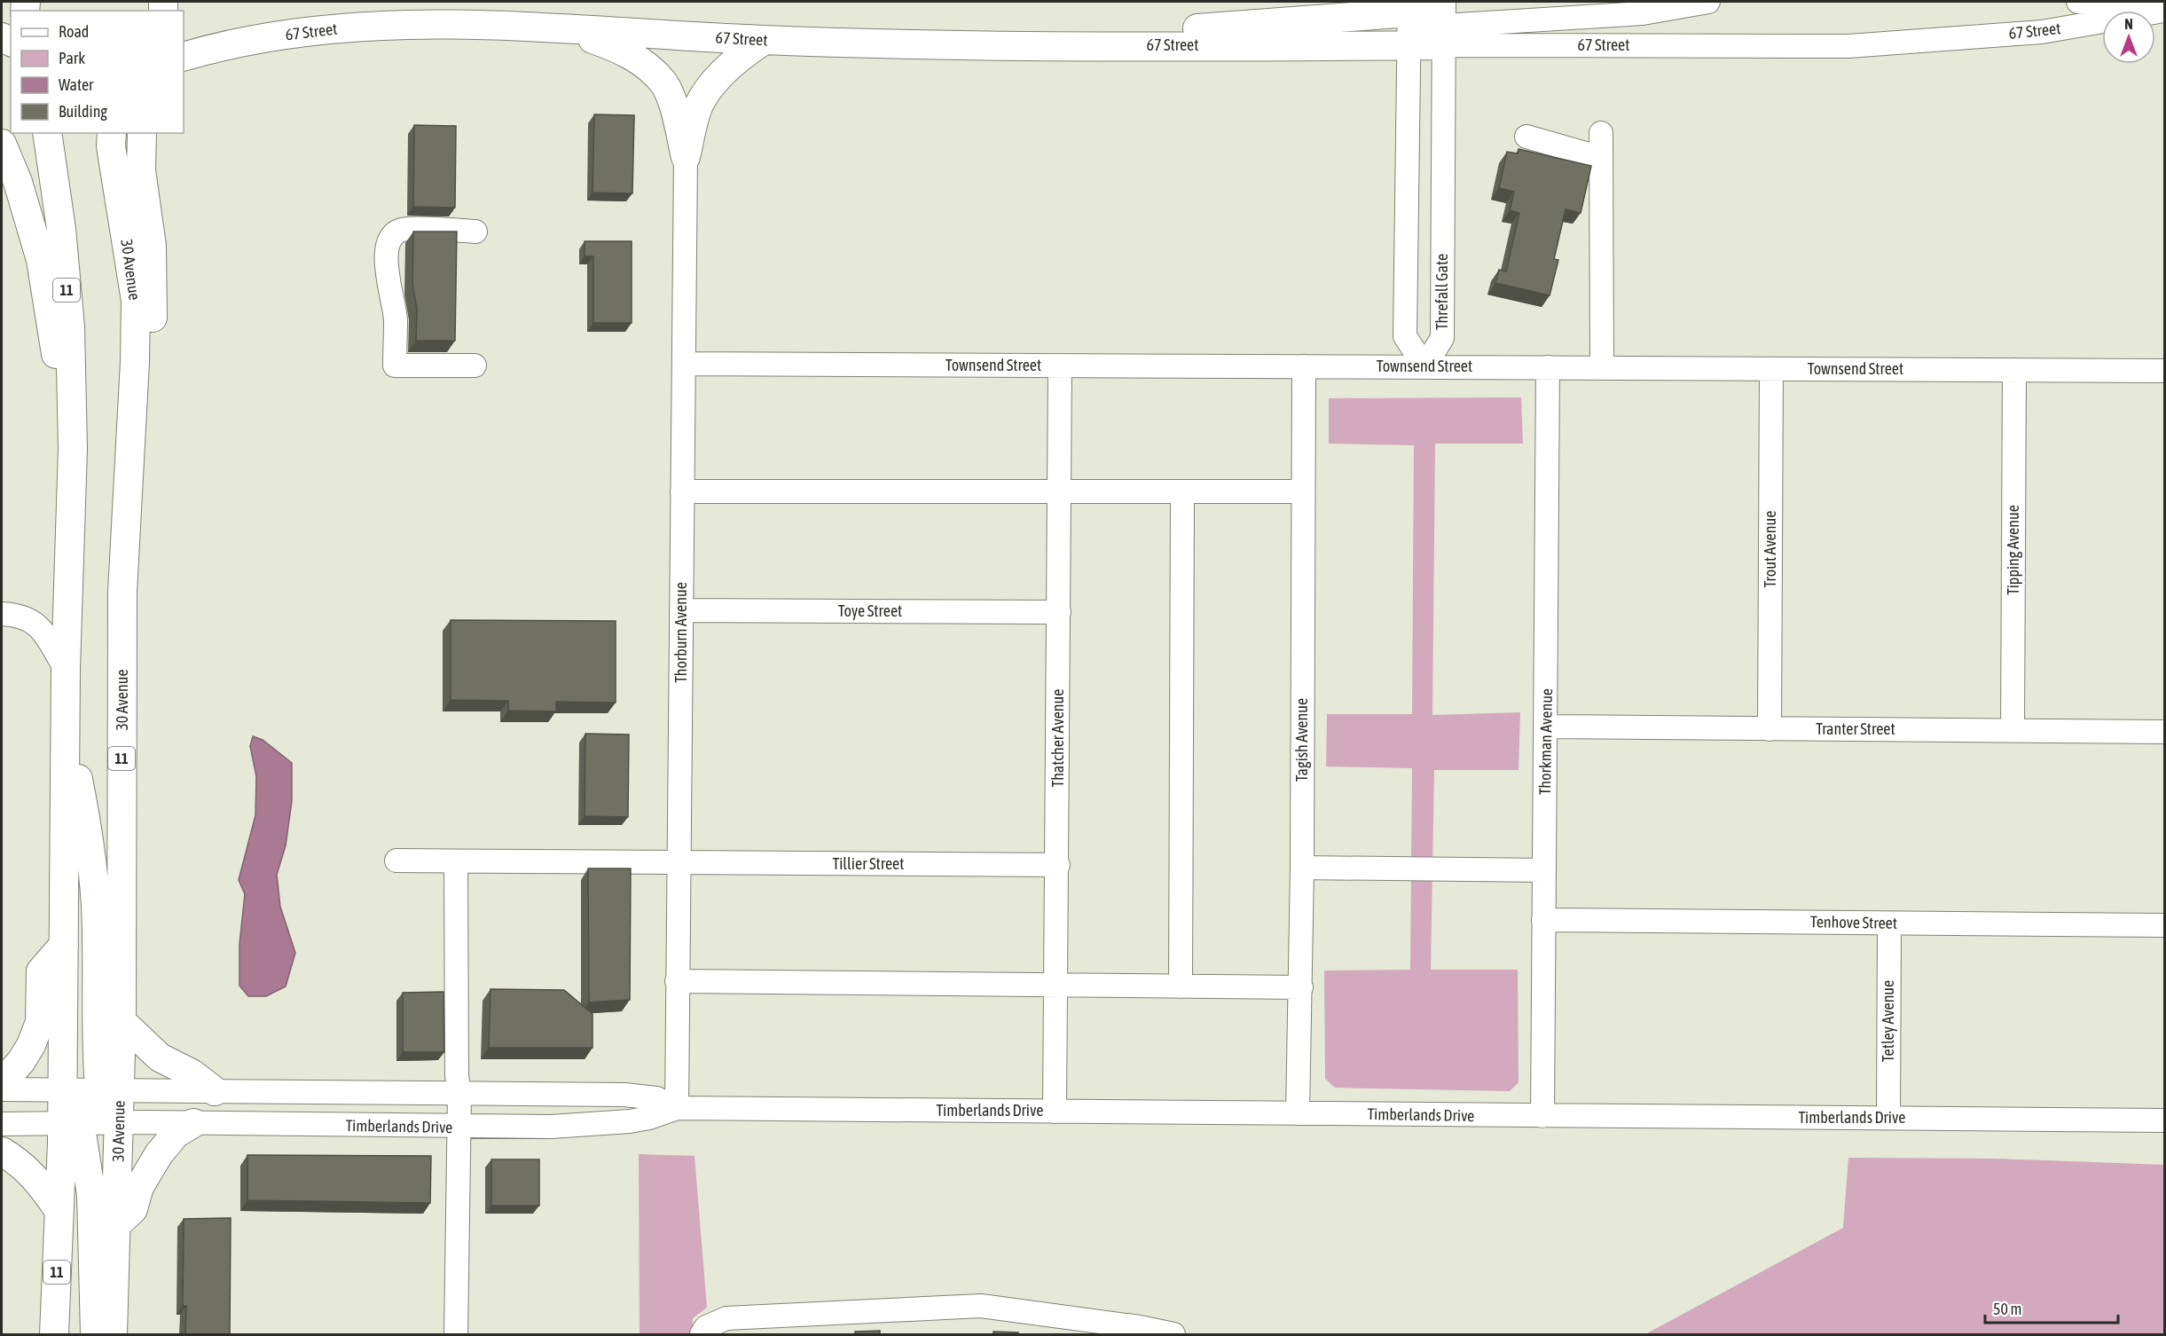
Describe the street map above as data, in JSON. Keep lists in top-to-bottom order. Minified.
{"streets":{"main road":["67 Street","30 Avenue","11"],"street":["Threfall Gate","Townsend Street","Trout Avenue","Tipping Avenue","Toye Street","Thorburn Avenue","Tranter Street","Thatcher Avenue","Tagish Avenue","Thorkman Avenue","Tillier Street","Tenhove Street","Tetley Avenue","Timberlands Drive"]},"crossings":[["67 Street","Threfall Gate"],["30 Avenue","Timberlands Drive"],["11","Timberlands Drive"],["Threfall Gate","Townsend Street"],["Townsend Street","Trout Avenue"],["Townsend Street","Tipping Avenue"],["Townsend Street","Thorburn Avenue"],["Townsend Street","Thatcher Avenue"],["Townsend Street","Tagish Avenue"],["Townsend Street","Thorkman Avenue"],["Trout Avenue","Tranter Street"],["Tipping Avenue","Tranter Street"],["Toye Street","Thorburn Avenue"],["Toye Street","Thatcher Avenue"],["Thorburn Avenue","Tillier Street"],["Thorburn Avenue","Timberlands Drive"],["Tranter Street","Thorkman Avenue"],["Thatcher Avenue","Tillier Street"],["Thatcher Avenue","Timberlands Drive"],["Tagish Avenue","Timberlands Drive"],["Thorkman Avenue","Tenhove Street"],["Thorkman Avenue","Timberlands Drive"],["Tenhove Street","Tetley Avenue"],["Tetley Avenue","Timberlands Drive"]],"legend":["Road","Park","Water","Building"],"scale_bar":"50 m","north":"top"}
